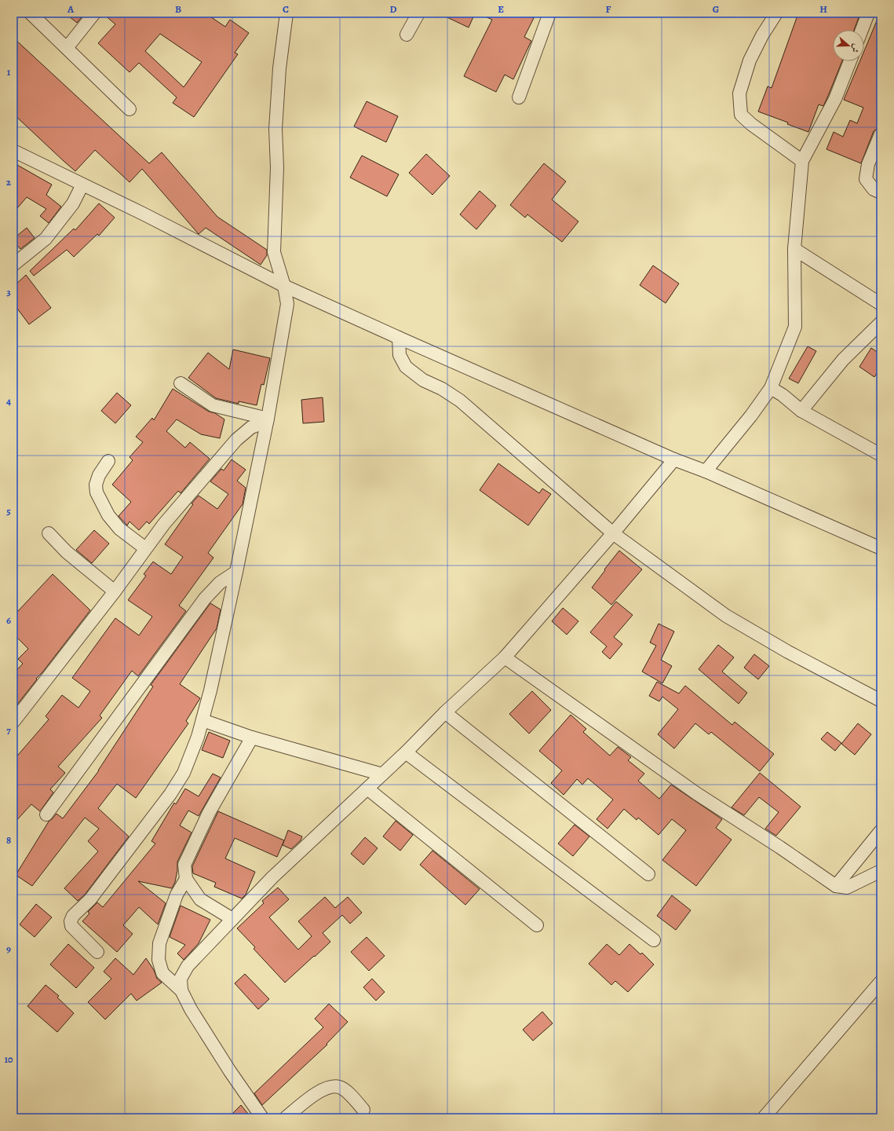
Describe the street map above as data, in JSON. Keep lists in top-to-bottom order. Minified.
{"north":"right","grid":{"columns":["A","B","C","D","E","F","G","H"],"rows":["1","2","3","4","5","6","7","8","9","10"]}}
